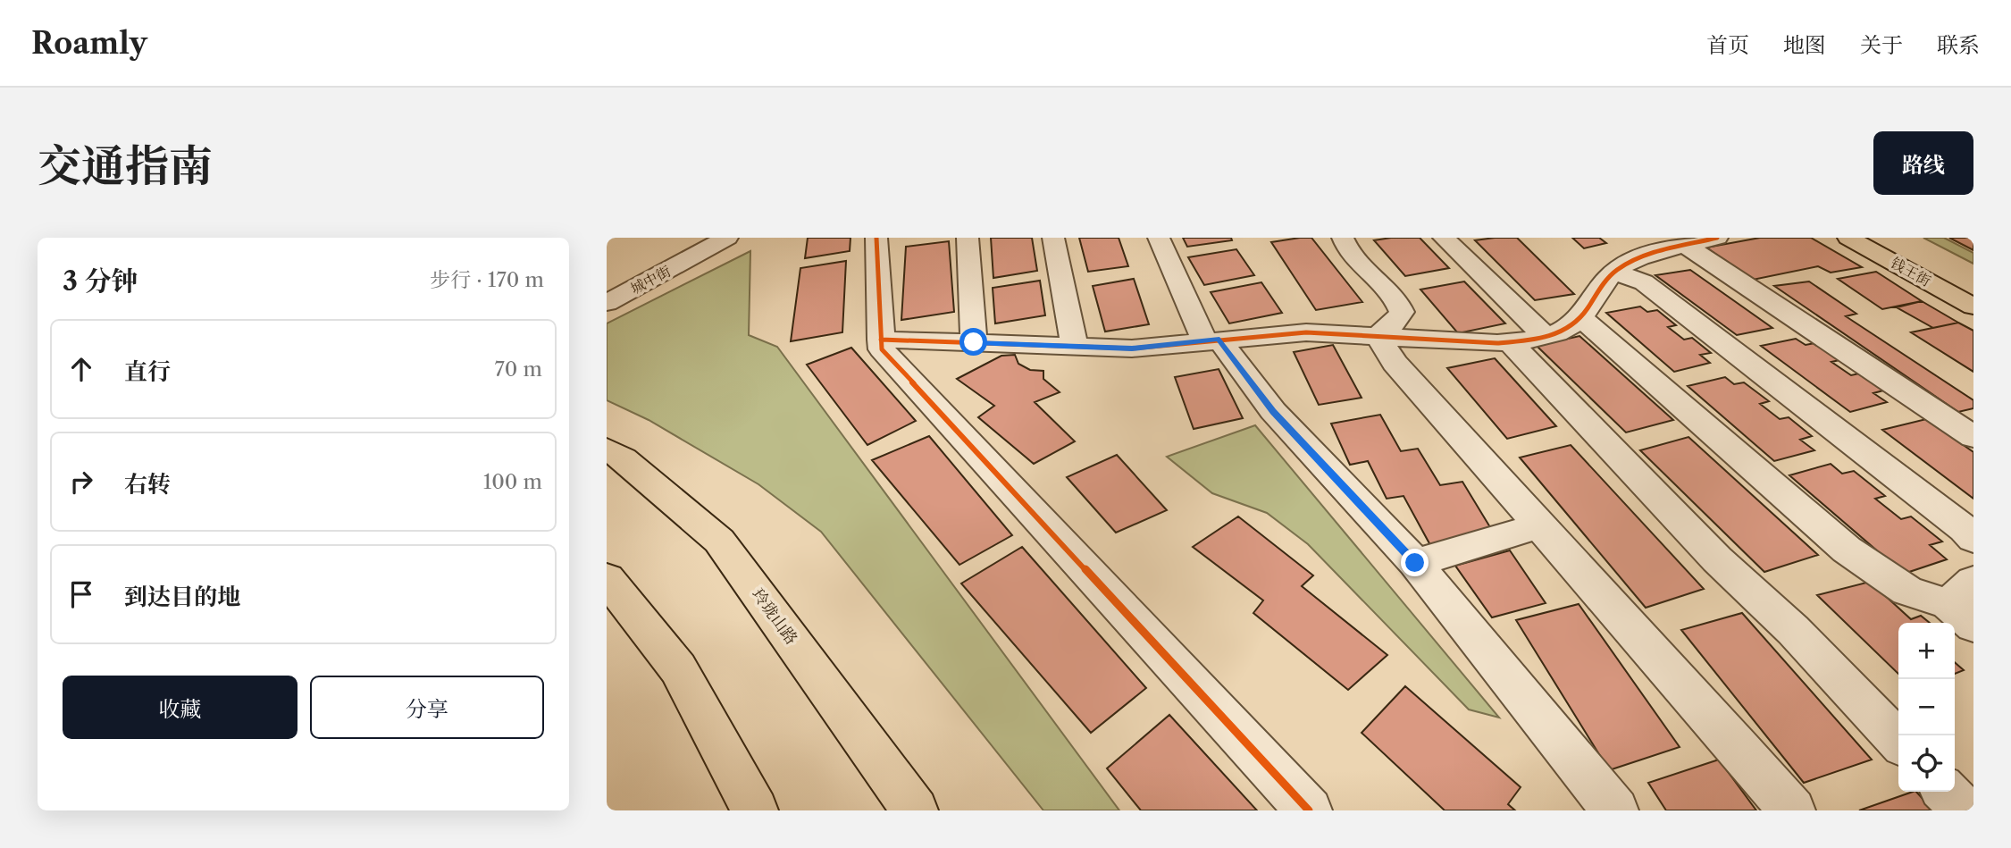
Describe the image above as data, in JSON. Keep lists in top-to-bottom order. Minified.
{"streets":{"main road":["钱王街","玲珑山路"],"street":["城中街"]},"page":{"header":"Roamly","nav":["首页","地图","关于","联系"],"title":"交通指南","buttons":["路线",["收藏","分享"]],"heading":["3 分钟","步行 · 170 m"],"list":[["直行","70 m"],["右转","100 m"],"到达目的地"],"map_buttons":["+","−"]}}
